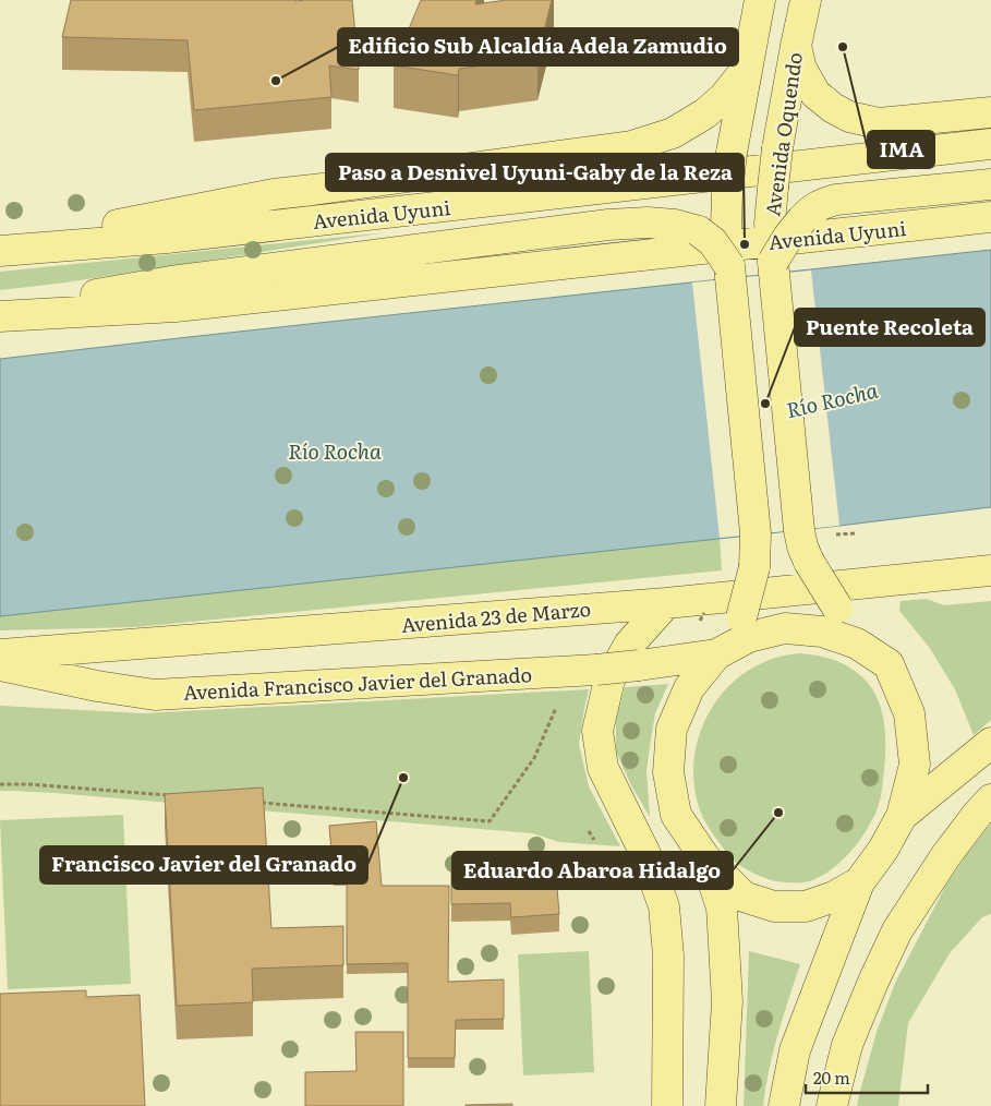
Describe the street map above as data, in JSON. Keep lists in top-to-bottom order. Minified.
{"streets":{"main road":["Avenida Oquendo","Avenida Uyuni","Avenida 23 de Marzo","Avenida Francisco Javier del Granado"]},"water":["Río Rocha"],"places":["IMA","Edificio Sub Alcaldía Adela Zamudio","Paso a Desnivel Uyuni-Gaby de la Reza","Puente Recoleta","Francisco Javier del Granado","Eduardo Abaroa Hidalgo"],"scale_bar":"20 m"}
